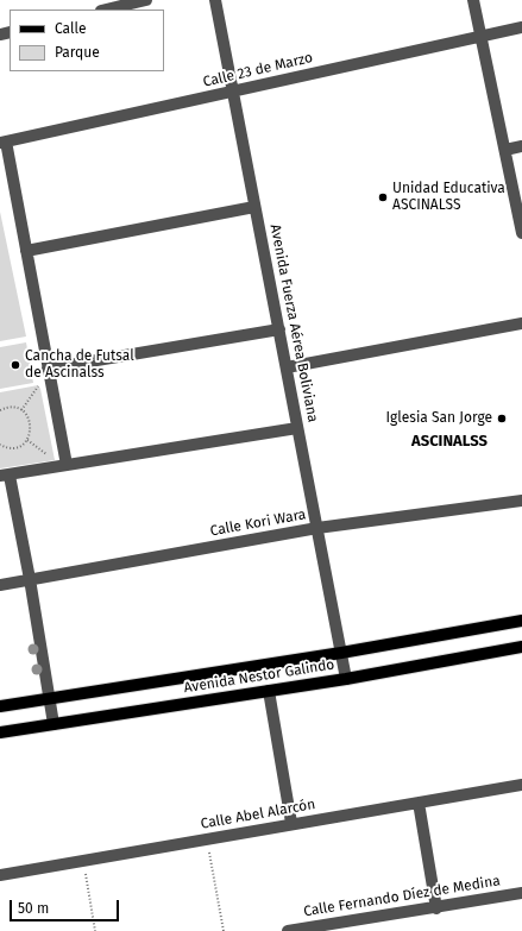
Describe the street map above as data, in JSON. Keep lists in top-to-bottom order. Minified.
{"streets":{"main road":["Avenida Nestor Galindo"],"street":["Calle 23 de Marzo","Avenida Fuerza Aérea Boliviana","Calle Kori Wara","Calle Abel Alarcón","Calle Fernando Díez de Medina"]},"crossings":[["Calle 23 de Marzo","Avenida Fuerza Aérea Boliviana"],["Avenida Fuerza Aérea Boliviana","Calle Kori Wara"],["Avenida Fuerza Aérea Boliviana","Avenida Nestor Galindo"]],"districts":["ASCINALSS"],"places":["Unidad Educativa ASCINALSS","Cancha de Futsal de Ascinalss","Iglesia San Jorge"],"legend":["Calle","Parque"],"scale_bar":"50 m"}
